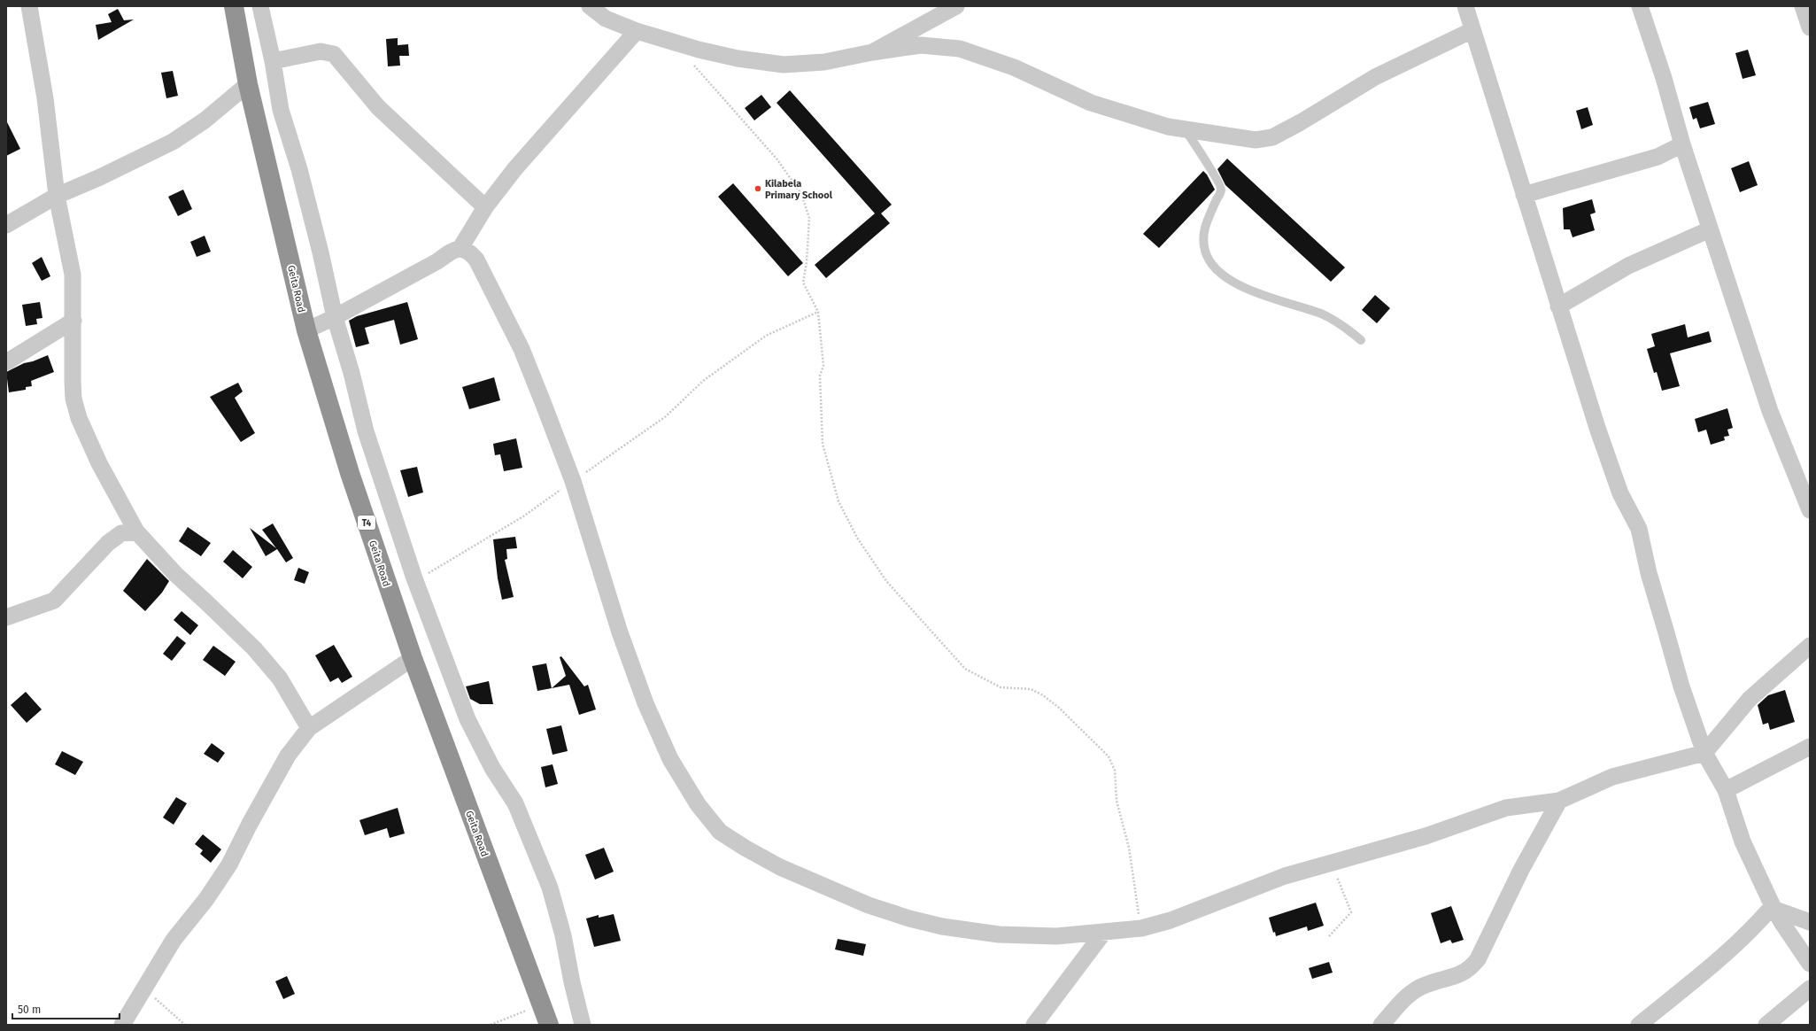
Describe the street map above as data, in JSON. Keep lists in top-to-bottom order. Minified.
{"streets":{"highway":["Geita Road","T4"]},"places":["Kilabela Primary School"],"scale_bar":"50 m"}
